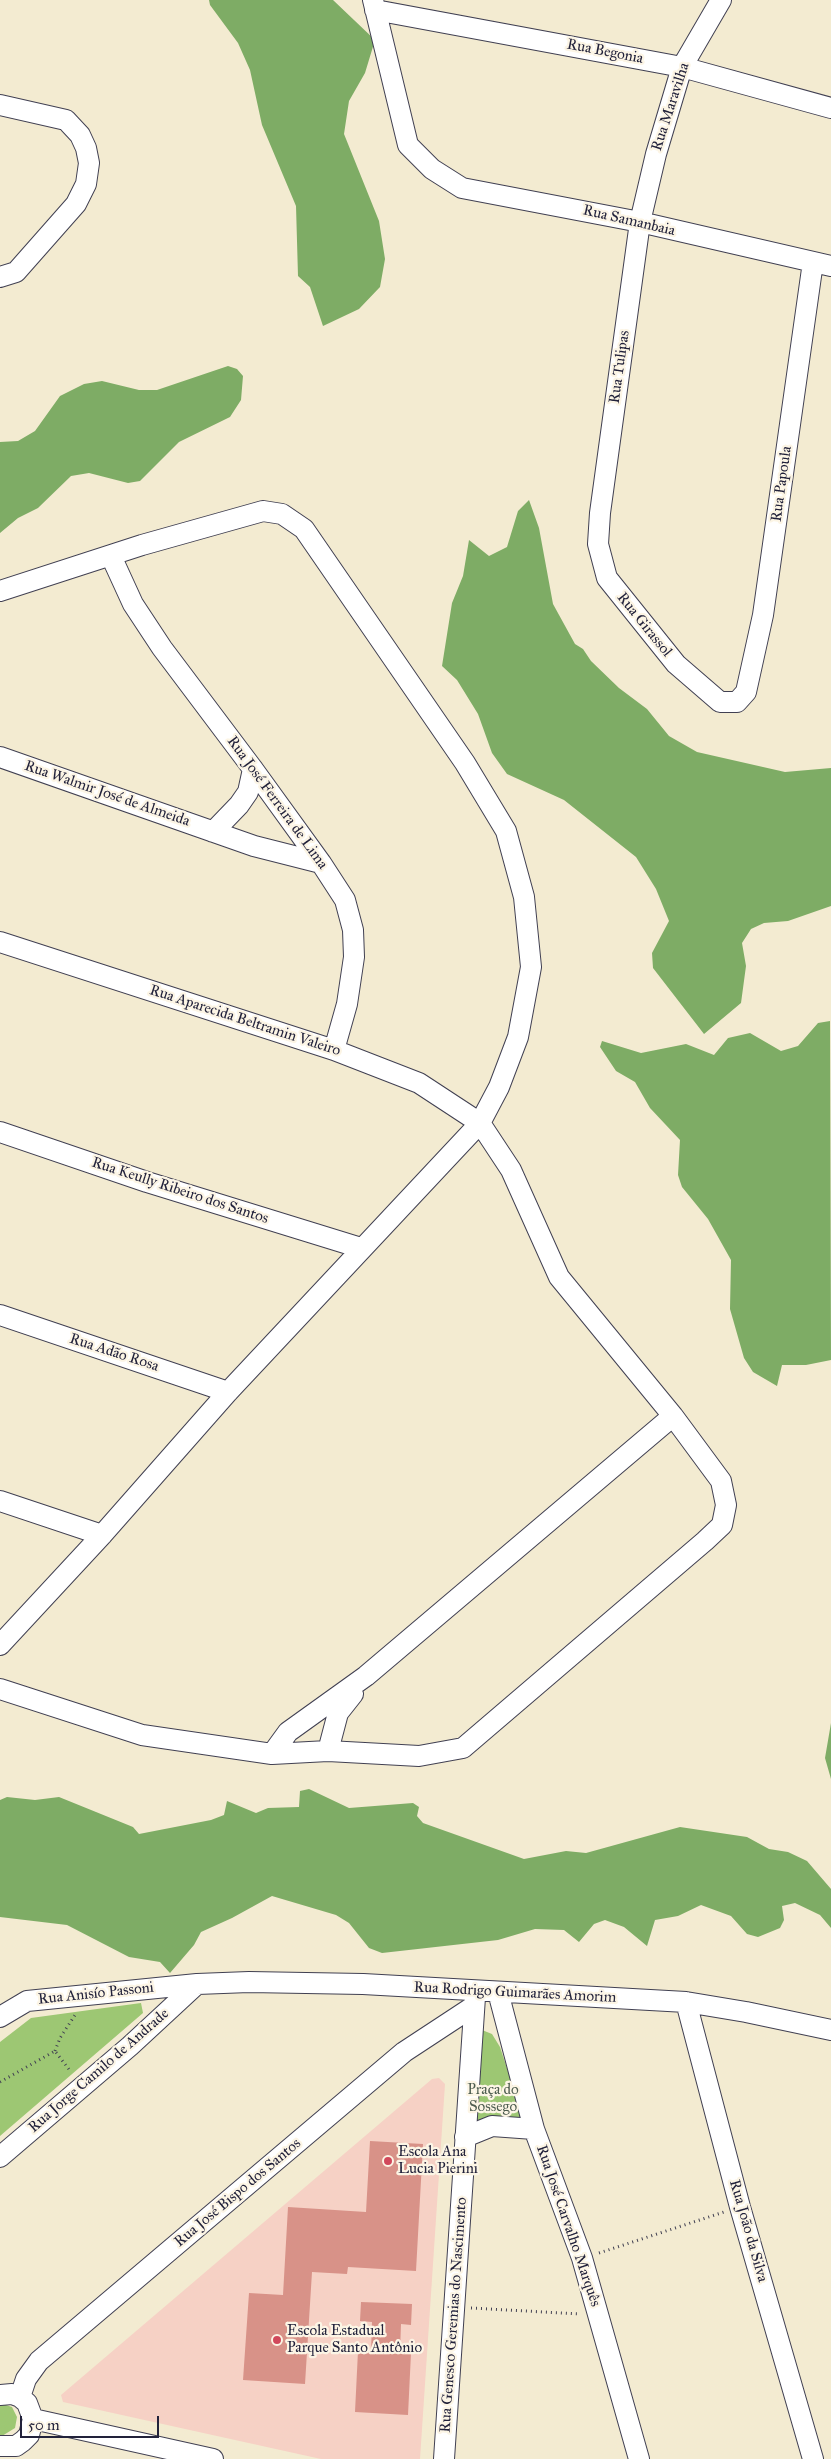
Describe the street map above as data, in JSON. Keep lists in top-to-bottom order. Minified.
{"streets":{"street":["Rua Begonia","Rua Maravilha","Rua Samanbaia","Rua Tulipas","Rua Papoula","Rua Girassol","Rua Walmir José de Almeida","Rua José Ferreira de Lima","Rua Aparecida Beltramin Valeiro","Rua Keully Ribeiro dos Santos","Rua Adão Rosa","Rua Rodrigo Guimarães Amorim","Rua Anisío Passoni","Rua Jorge Camilo de Andrade","Rua José Bispo dos Santos","Rua José Carvalho Marquês","Rua João da Silva","Rua Genesco Geremias do Nascimento"]},"crossings":[["Rua Begonia","Rua Maravilha"],["Rua Begonia","Rua Samanbaia"],["Rua Maravilha","Rua Samanbaia"],["Rua Maravilha","Rua Tulipas"],["Rua Samanbaia","Rua Tulipas"],["Rua Samanbaia","Rua Papoula"],["Rua Tulipas","Rua Girassol"],["Rua Papoula","Rua Girassol"],["Rua Walmir José de Almeida","Rua José Ferreira de Lima"],["Rua José Ferreira de Lima","Rua Aparecida Beltramin Valeiro"],["Rua Rodrigo Guimarães Amorim","Rua Anisío Passoni"],["Rua Rodrigo Guimarães Amorim","Rua Jorge Camilo de Andrade"],["Rua Rodrigo Guimarães Amorim","Rua José Bispo dos Santos"],["Rua Rodrigo Guimarães Amorim","Rua José Carvalho Marquês"],["Rua Rodrigo Guimarães Amorim","Rua João da Silva"],["Rua Rodrigo Guimarães Amorim","Rua Genesco Geremias do Nascimento"],["Rua Anisío Passoni","Rua Jorge Camilo de Andrade"],["Rua José Bispo dos Santos","Rua Genesco Geremias do Nascimento"]],"parks":["Praça do Sossego"],"places":["Escola Ana Lucia Pierini","Escola Estadual Parque Santo Antônio"],"scale_bar":"50 m"}
